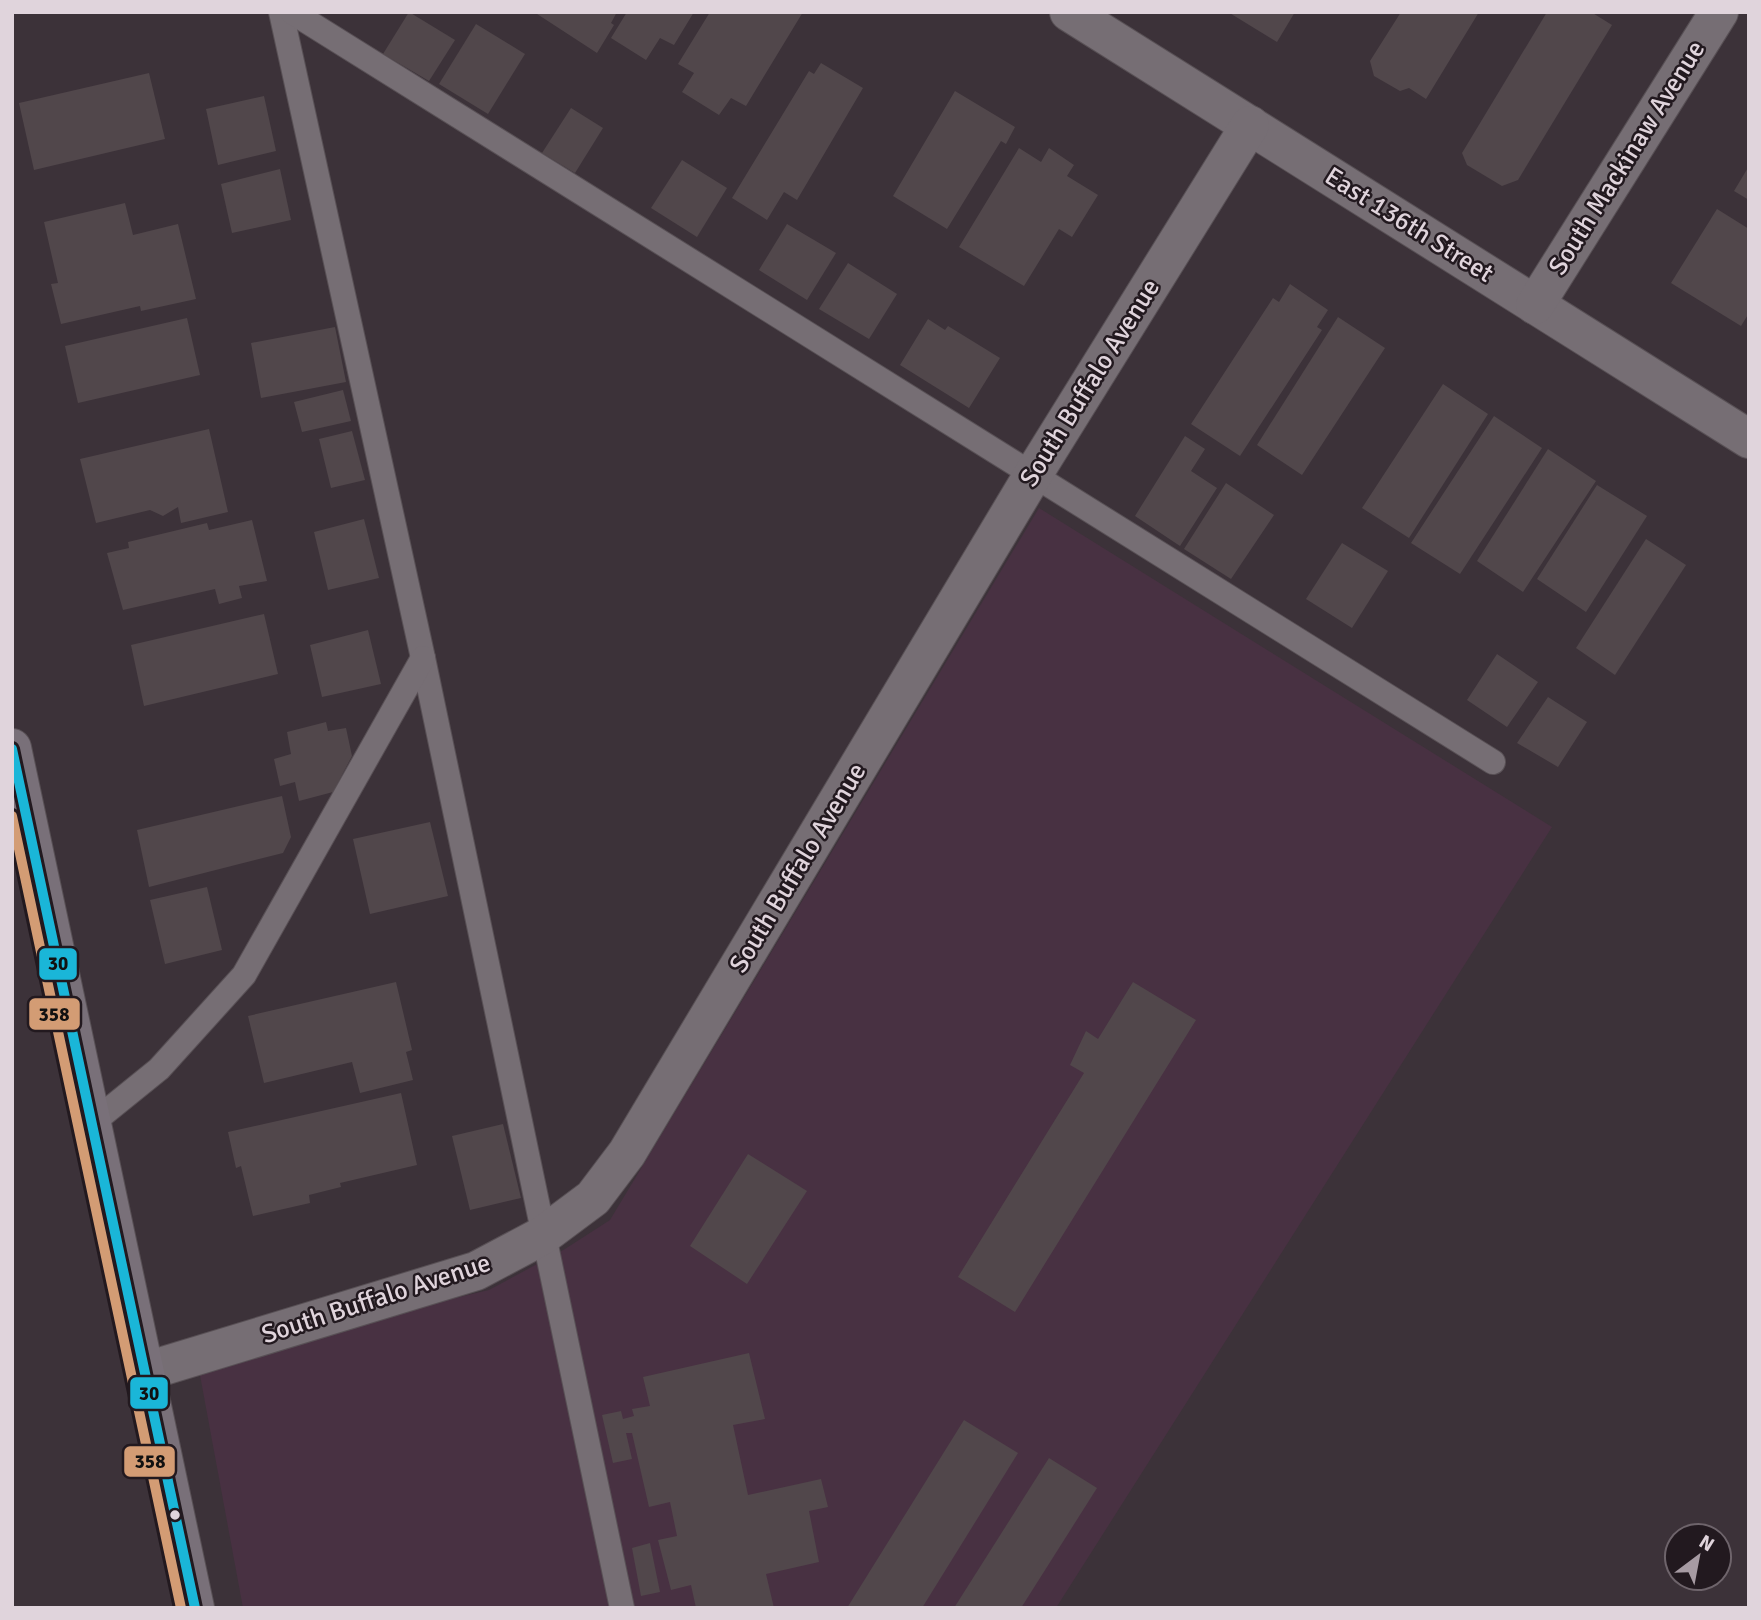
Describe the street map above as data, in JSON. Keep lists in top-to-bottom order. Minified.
{"streets":{"street":["South Mackinaw Avenue","East 136th Street","South Buffalo Avenue"]},"crossings":[["South Mackinaw Avenue","East 136th Street"],["East 136th Street","South Buffalo Avenue"]],"lines":["transit line 30","transit line 358"],"north":"top right"}
